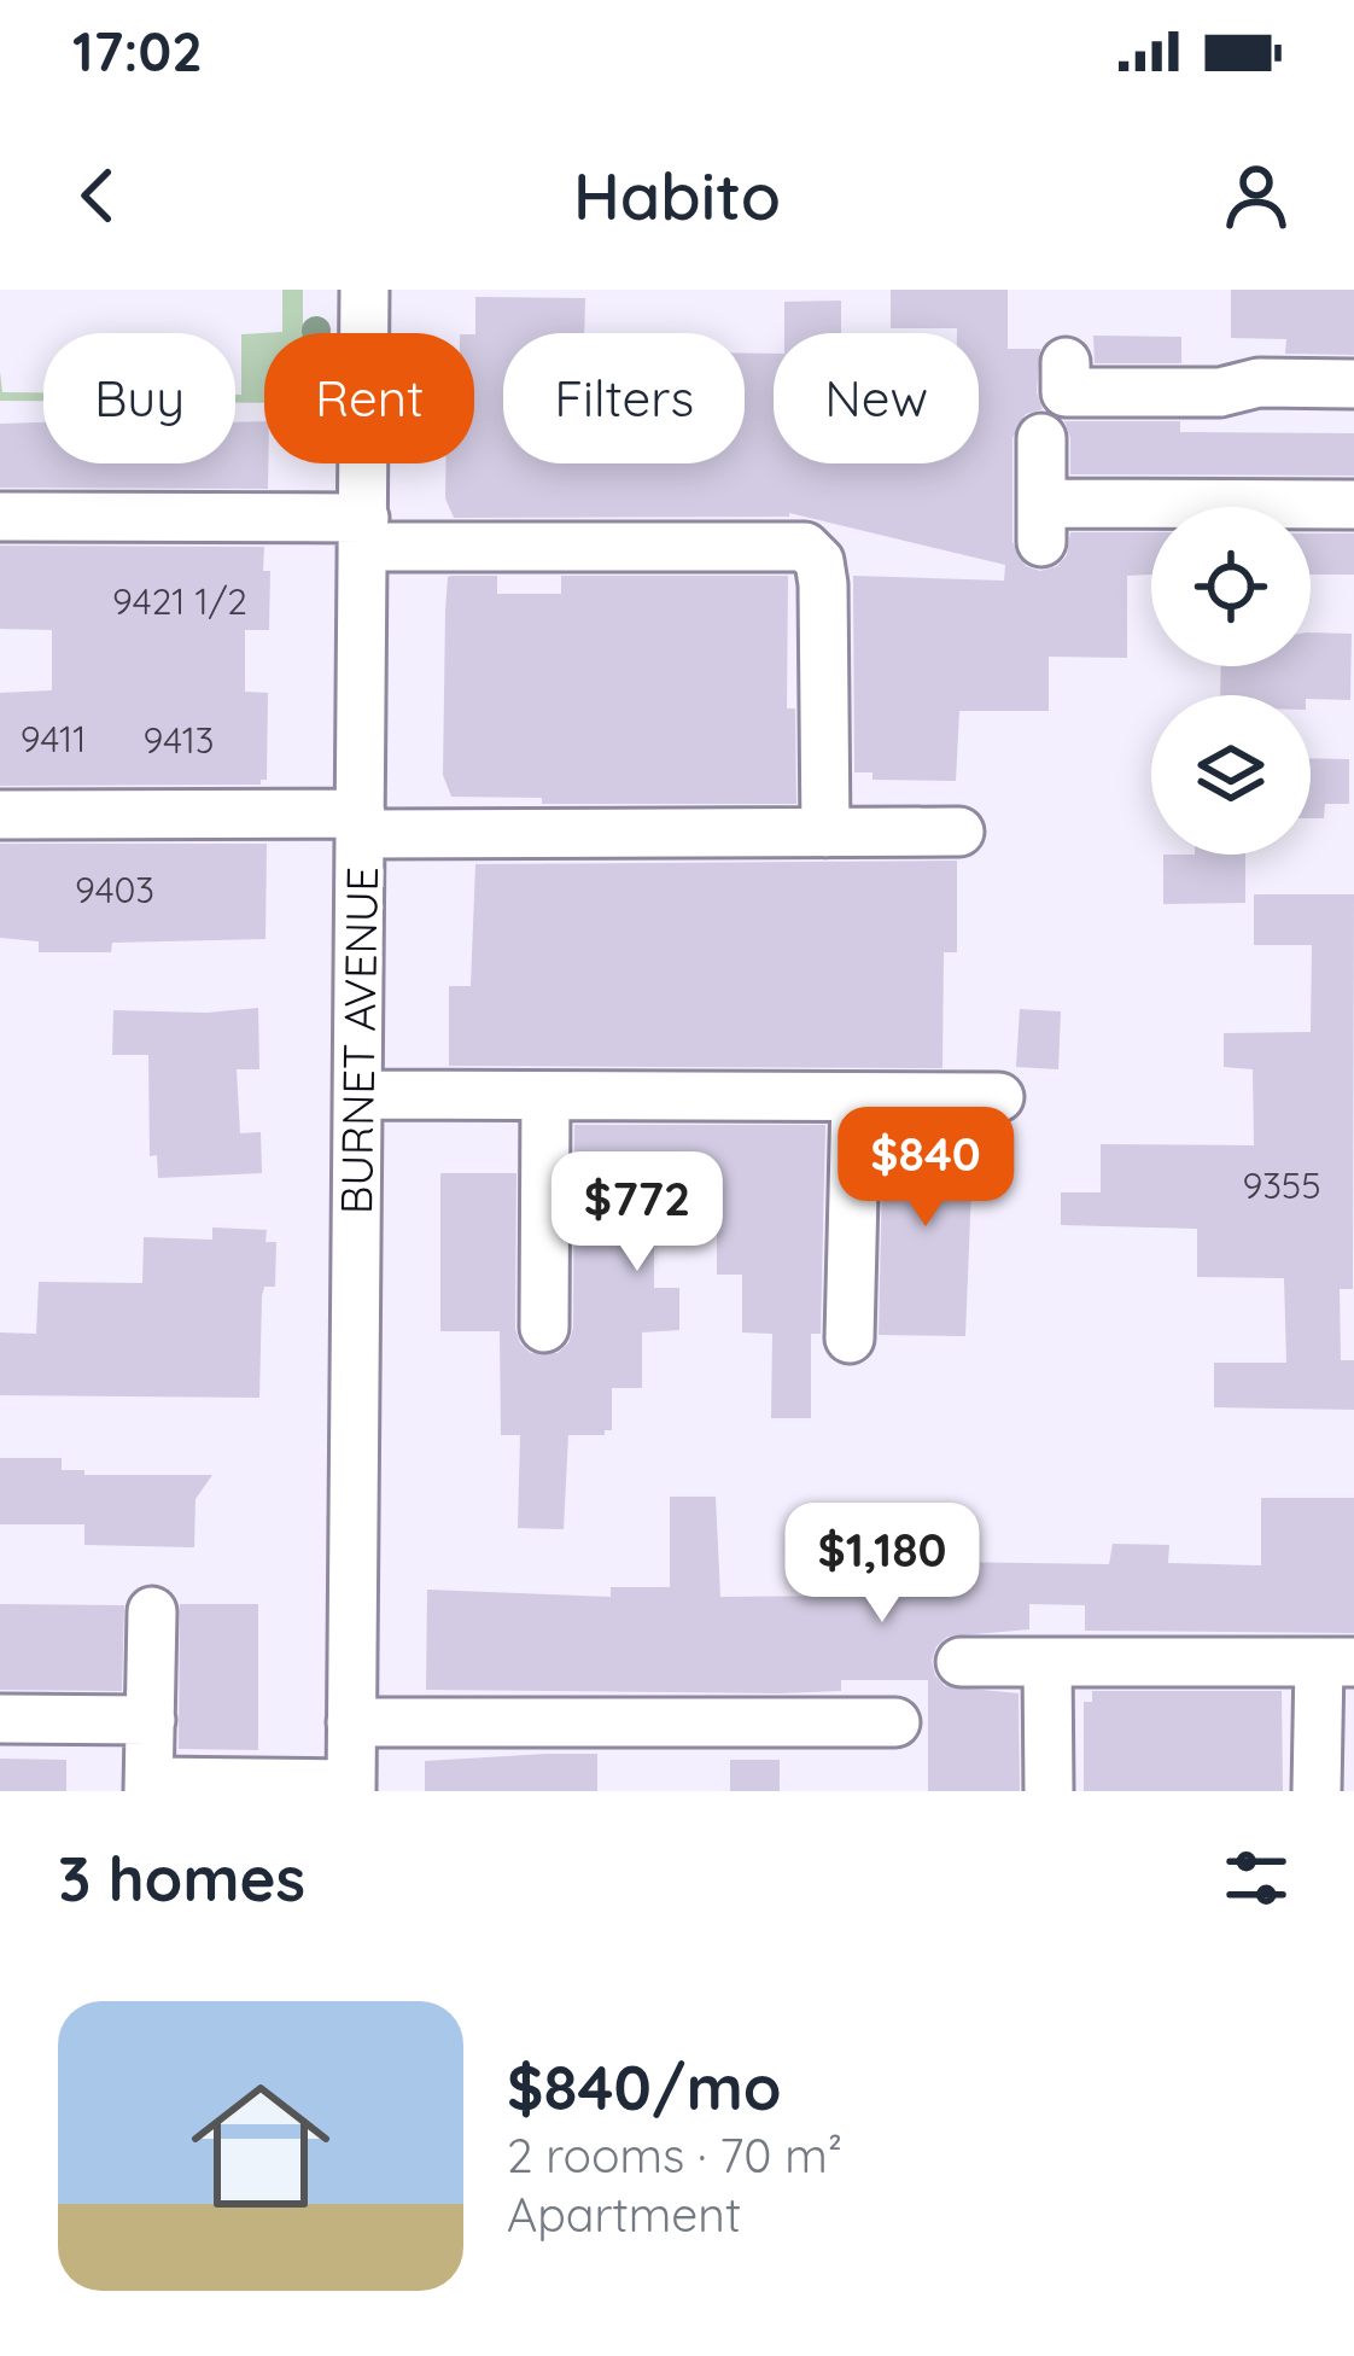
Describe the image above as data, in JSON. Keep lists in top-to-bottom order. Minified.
{"streets":{"street":["BURNET AVENUE"]},"house_numbers":["9421 1/2","9411","9413","9403","9355"],"page":{"status":"17:02","header":"Habito","chip":["Buy","Rent","Filters","New"],"price":["$840","$772","$1,180"],"heading":"3 homes","list":[{"name":"$840/mo","note":"2 rooms · 70 m² · Apartment"}]}}
